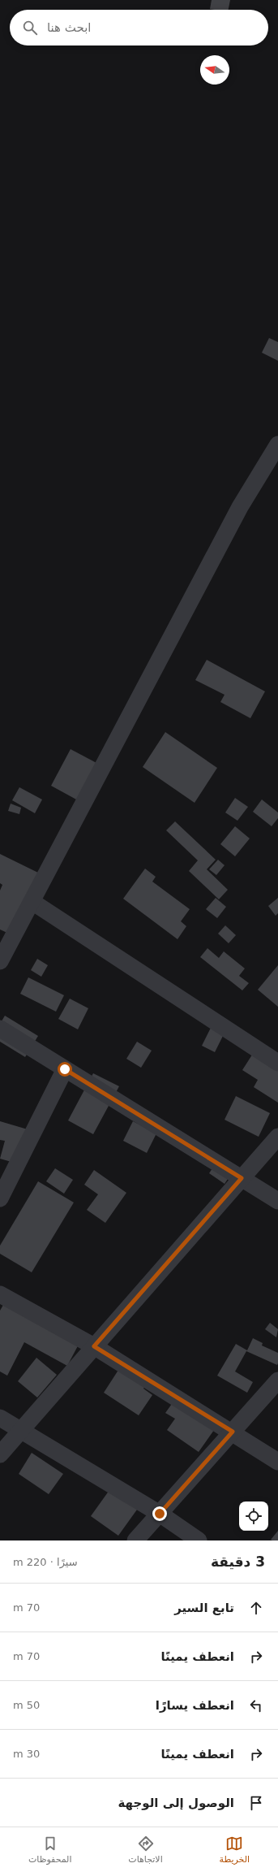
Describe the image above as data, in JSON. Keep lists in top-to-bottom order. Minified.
{"north":"left","page":{"search":"ابحث هنا","heading":["3 دقيقة","سيرًا · 220 m"],"list":[["تابع السير","70 m"],["انعطف يمينًا","70 m"],["انعطف يسارًا","50 m"],["انعطف يمينًا","30 m"],"الوصول إلى الوجهة"],"nav":["الخريطة","الاتجاهات","المحفوظات"]}}
